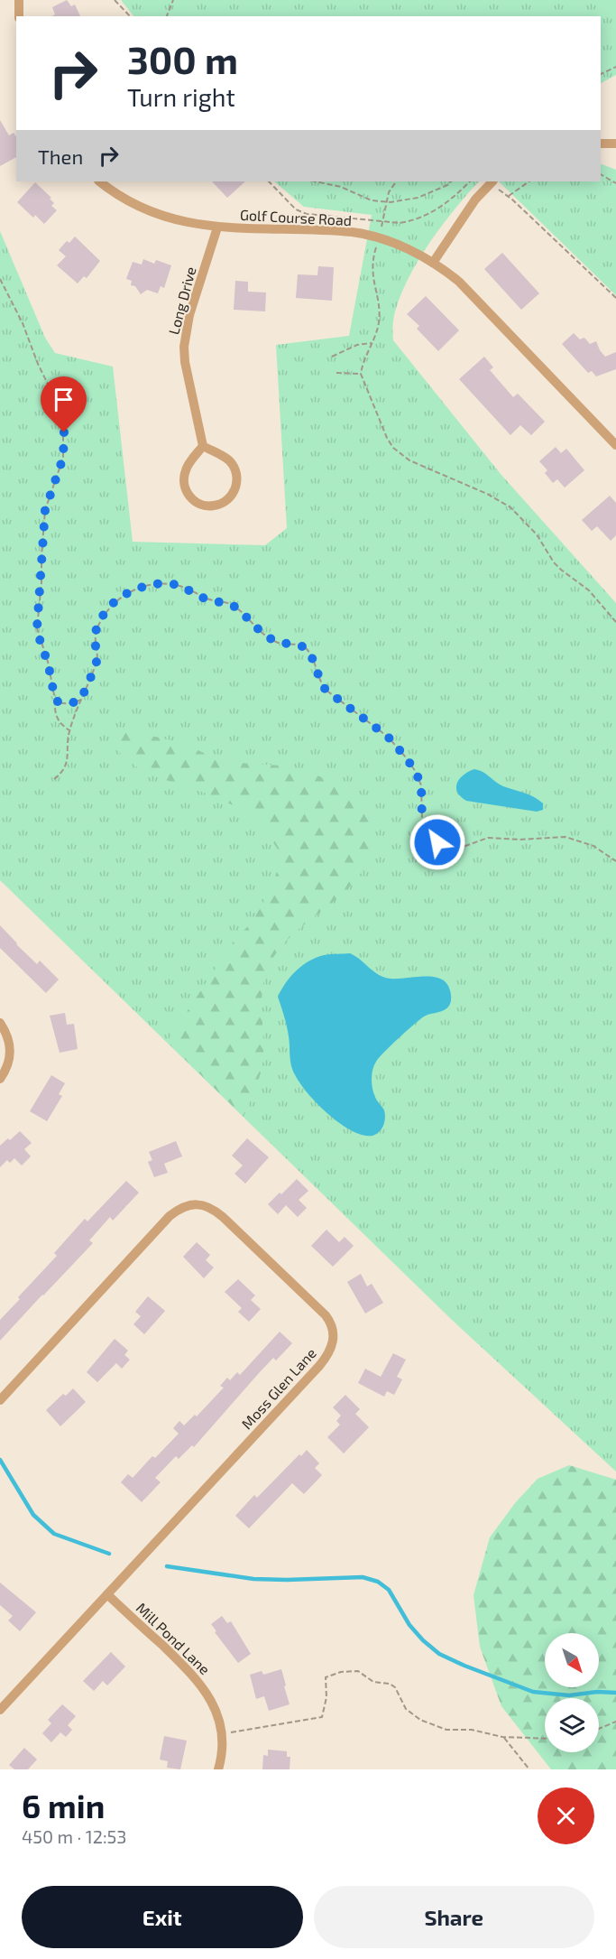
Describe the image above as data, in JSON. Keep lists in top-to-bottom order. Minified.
{"streets":{"street":["Golf Course Road","Long Drive","Moss Glen Lane","Mill Pond Lane"]},"crossings":[["Golf Course Road","Long Drive"],["Moss Glen Lane","Mill Pond Lane"]],"north":"bottom right","page":{"turn":["300 m","Turn right"],"then":"Then","heading":["6 min","450 m · 12:53"],"buttons":["Exit","Share"]}}
